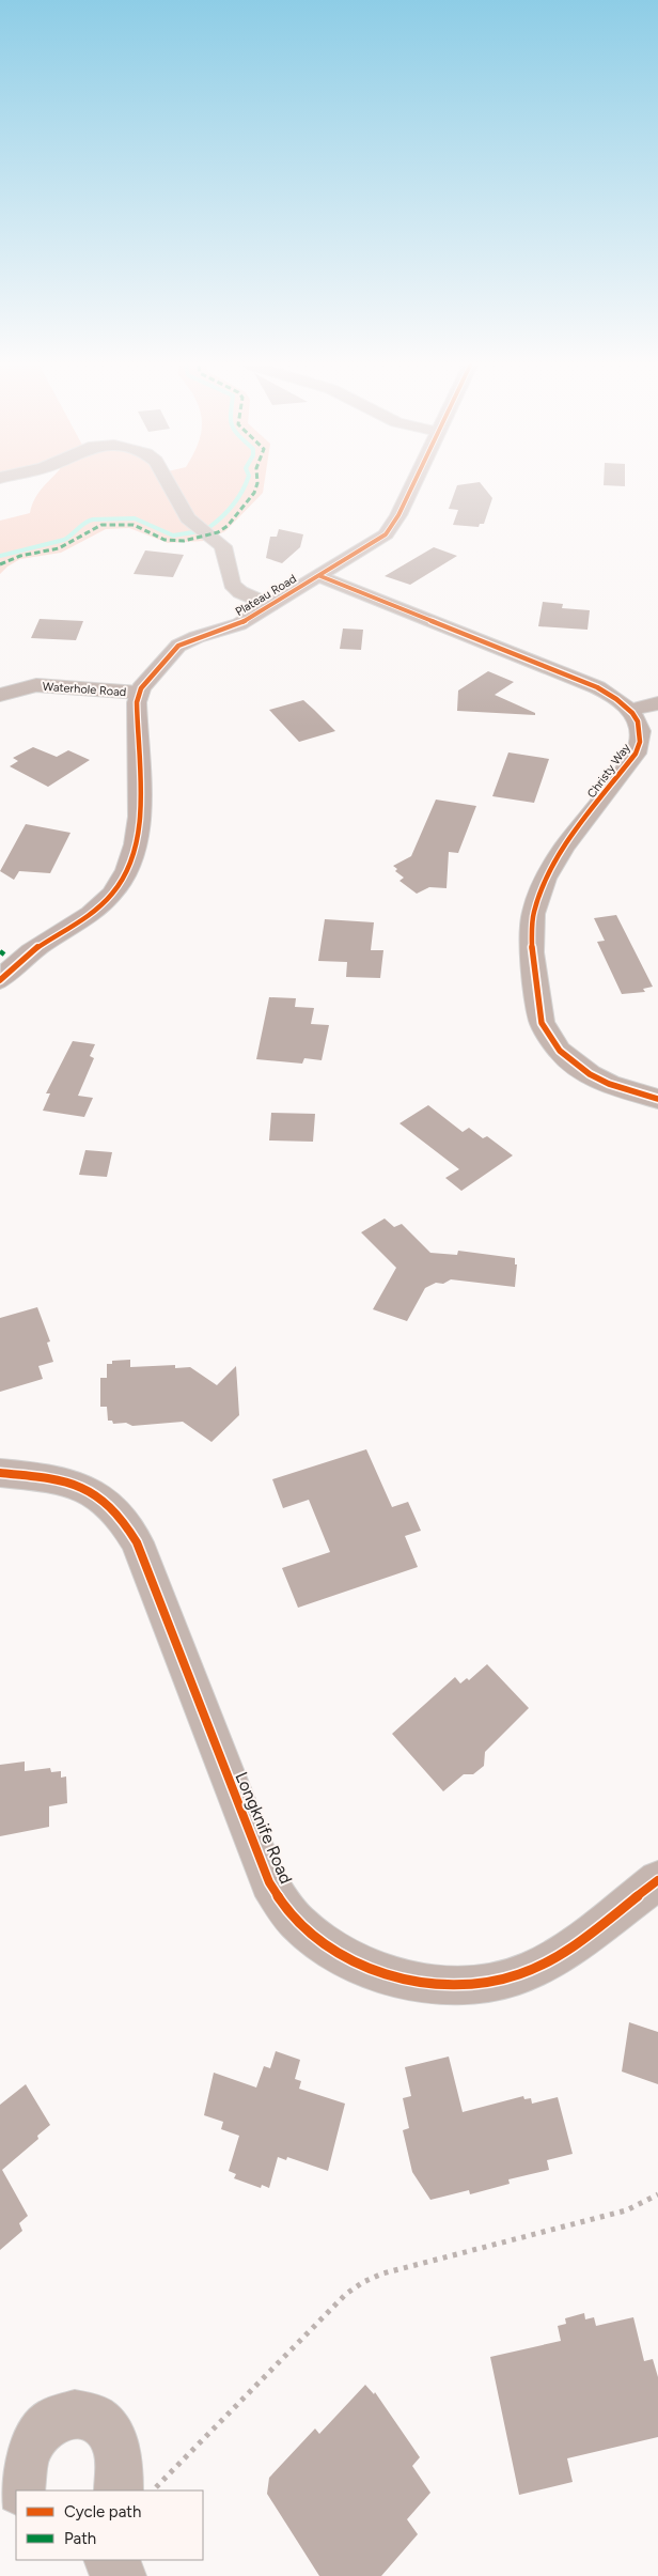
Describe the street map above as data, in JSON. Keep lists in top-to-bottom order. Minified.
{"streets":{"street":["Plateau Road","Waterhole Road","Christy Way","Longknife Road"]},"crossings":[["Plateau Road","Waterhole Road"]],"legend":["Cycle path","Path"]}
